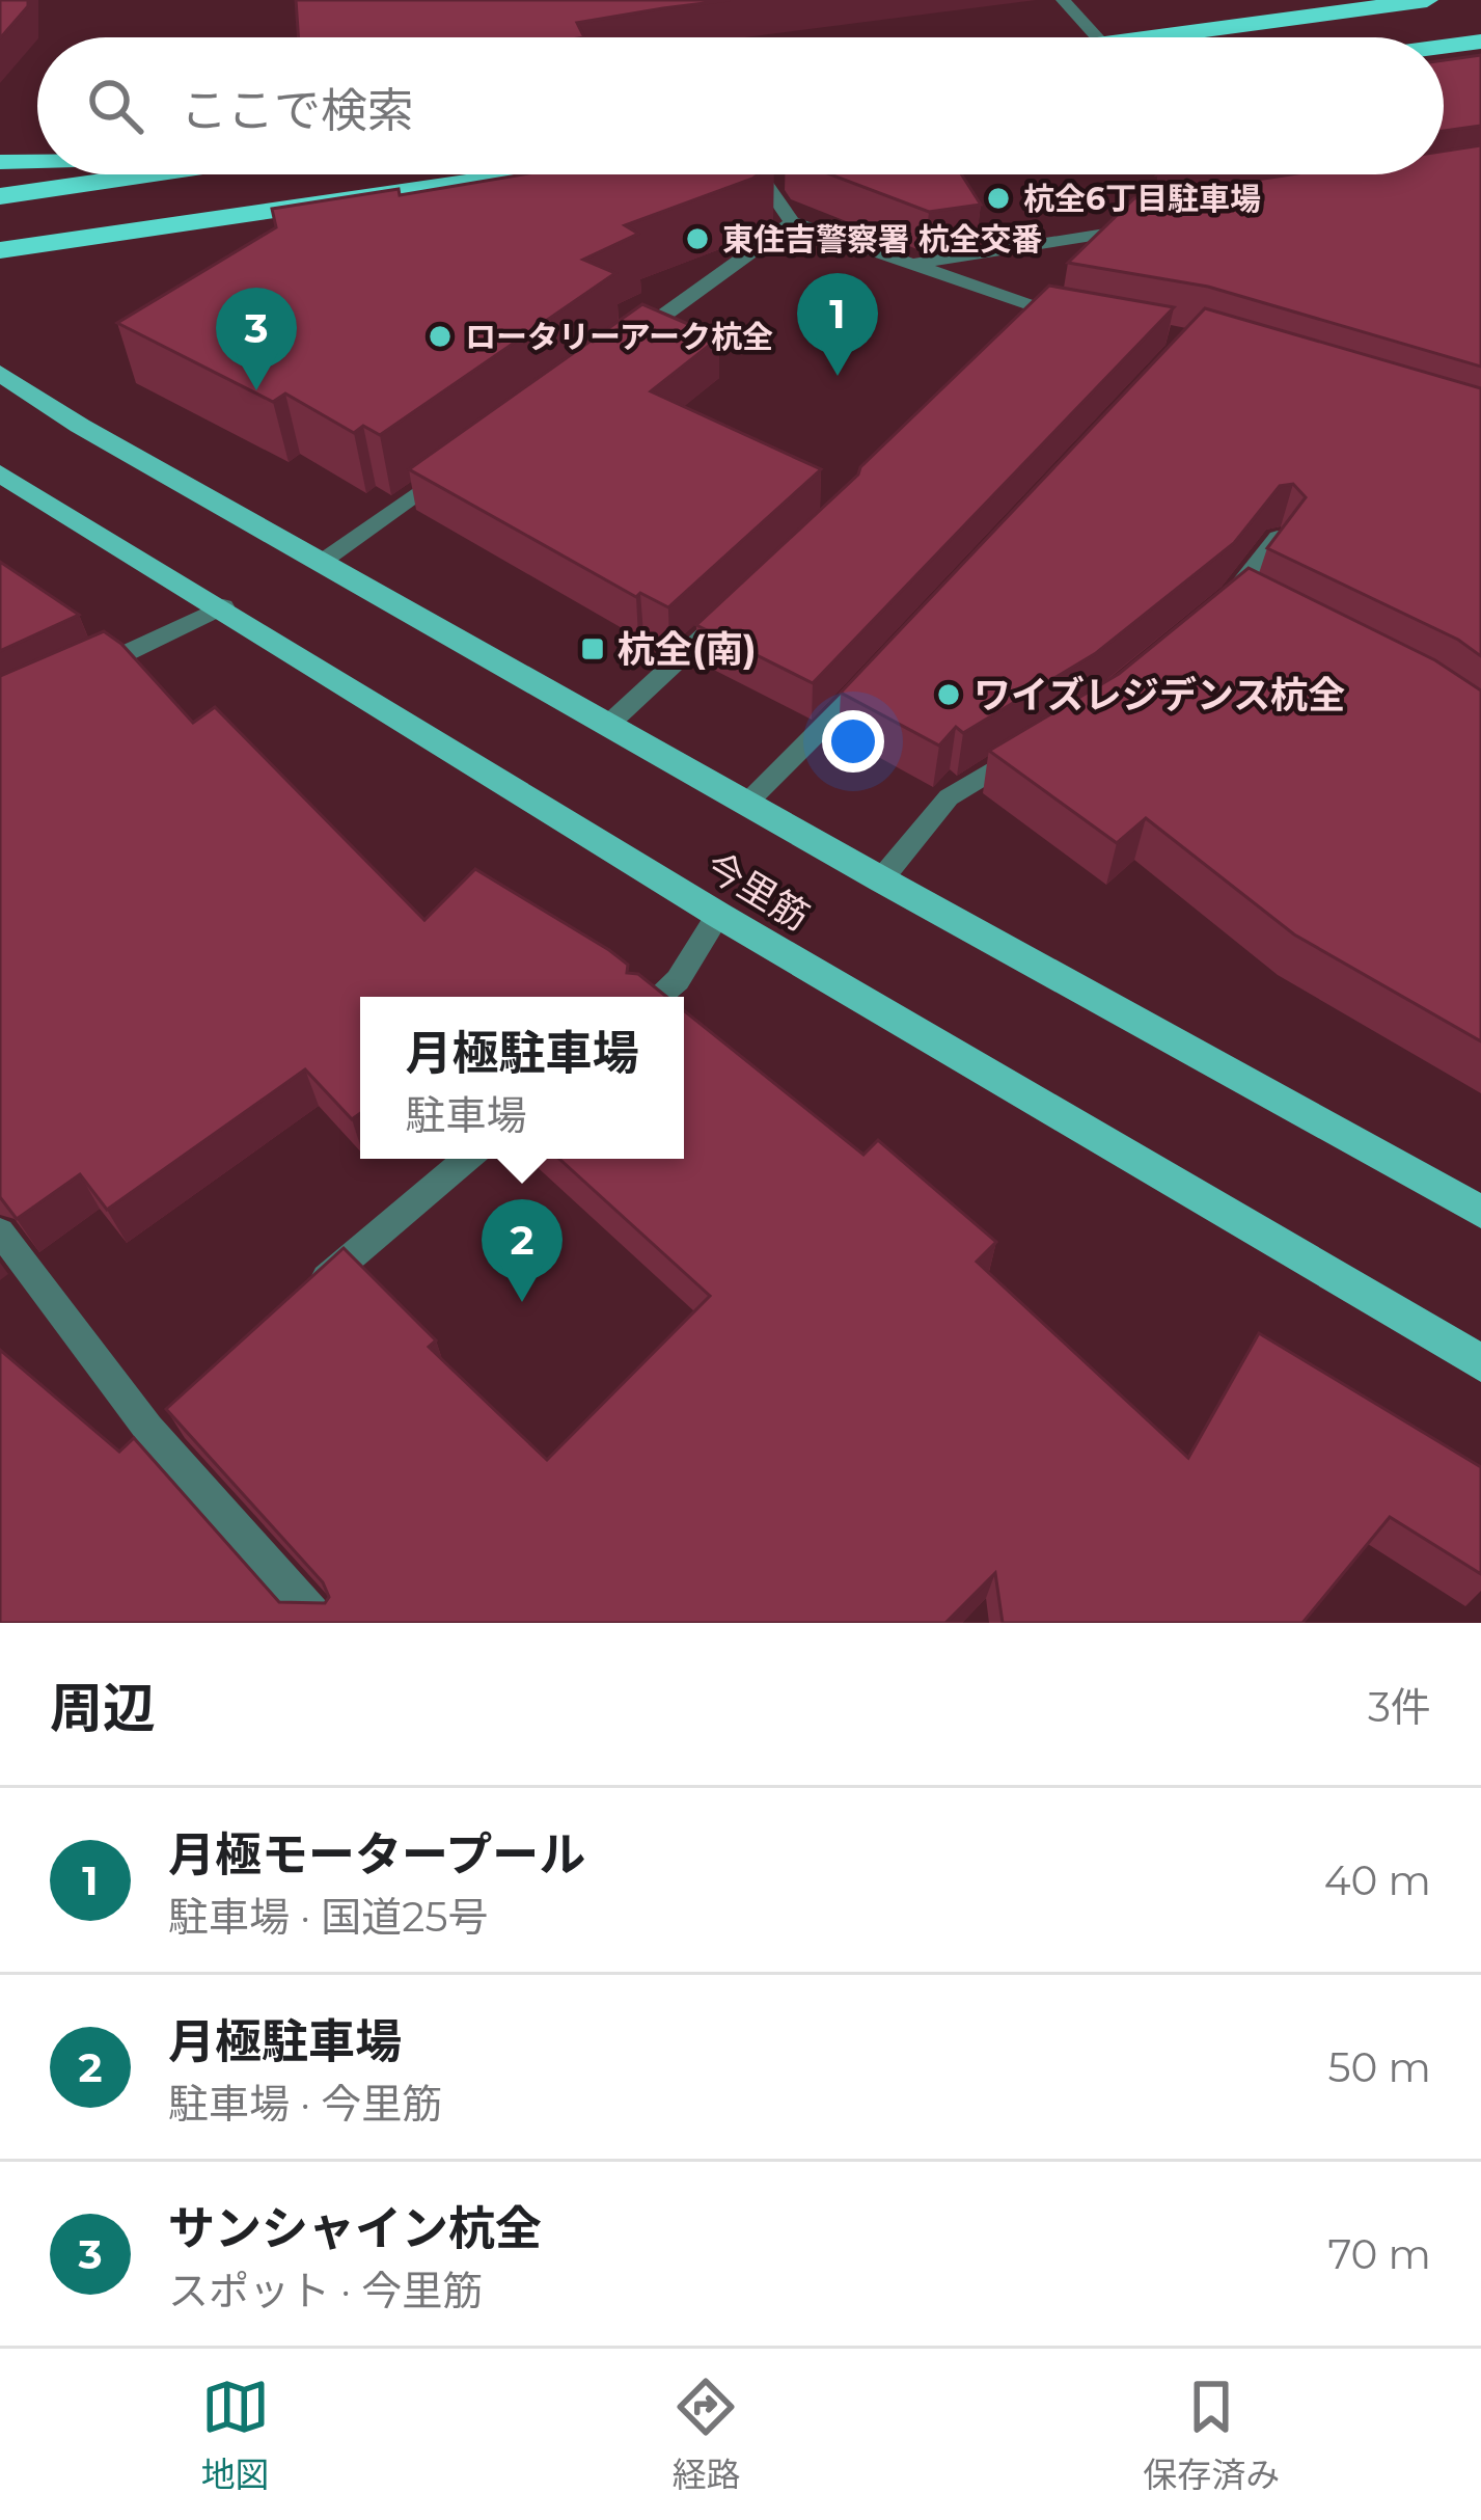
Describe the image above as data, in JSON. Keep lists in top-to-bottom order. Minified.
{"streets":{"main road":["今里筋"]},"places":{"other":["杭全6丁目駐車場","東住吉警察署 杭全交番","ロータリーアーク杭全","ワイズレジデンス杭全"],"transit":["杭全(南)"]},"page":{"search":"ここで検索","pins":["1","3","2"],"popup":["月極駐車場","駐車場"],"heading":["周辺","3件"],"list":[{"mark":"1","name":"月極モータープール","note":"駐車場 · 国道25号","value":"40 m"},{"mark":"2","name":"月極駐車場","note":"駐車場 · 今里筋","value":"50 m"},{"mark":"3","name":"サンシャイン杭全","note":"スポット · 今里筋","value":"70 m"}],"nav":["地図","経路","保存済み"]}}
